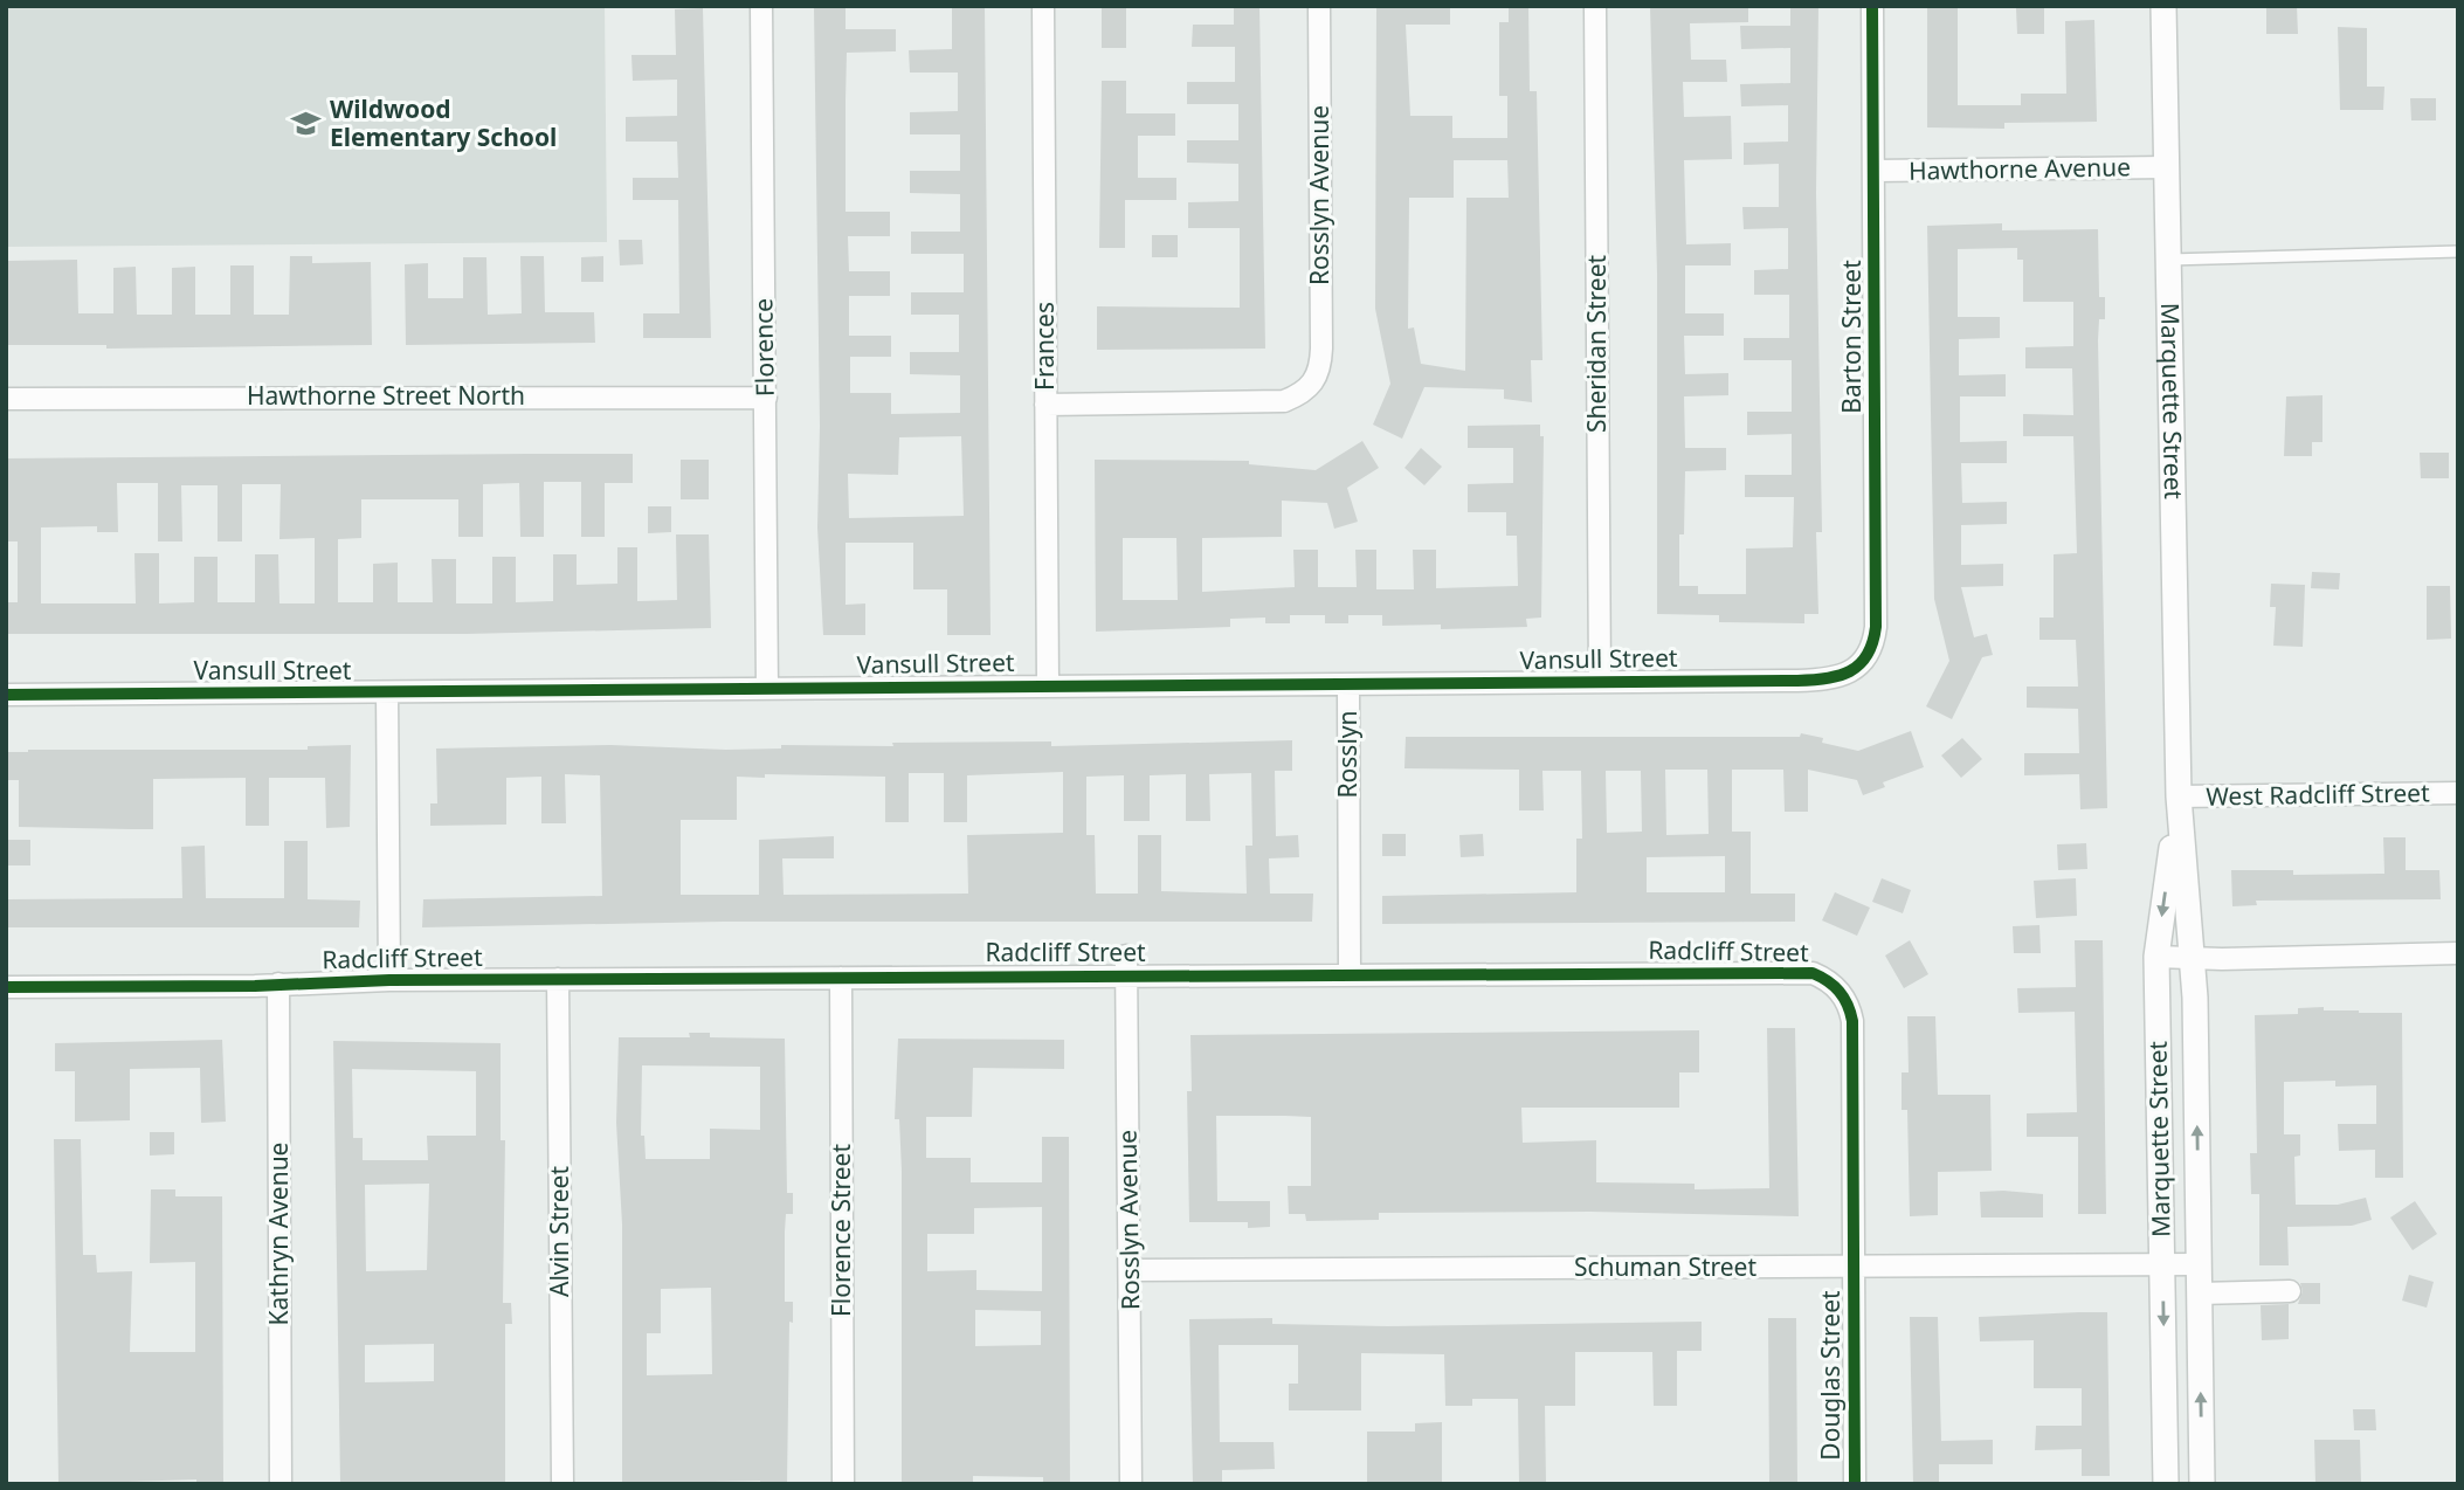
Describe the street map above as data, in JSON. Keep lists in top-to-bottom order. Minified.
{"streets":{"street":["Hawthorne Avenue","Rosslyn Avenue","Barton Street","Sheridan Street","Frances","Florence","Hawthorne Street North","Marquette Street","Vansull Street","Rosslyn","West Radcliff Street","Radcliff Street","Florence Street","Alvin Street","Kathryn Avenue","Schuman Street","Douglas Street"]},"crossings":[["Hawthorne Avenue","Barton Street"],["Hawthorne Avenue","Marquette Street"],["Rosslyn Avenue","Frances"],["Rosslyn Avenue","Radcliff Street"],["Rosslyn Avenue","Schuman Street"],["Barton Street","Vansull Street"],["Sheridan Street","Vansull Street"],["Frances","Vansull Street"],["Florence","Hawthorne Street North"],["Florence","Vansull Street"],["Marquette Street","West Radcliff Street"],["Marquette Street","Schuman Street"],["Vansull Street","Rosslyn"],["Rosslyn","Radcliff Street"],["Radcliff Street","Florence Street"],["Radcliff Street","Alvin Street"],["Radcliff Street","Kathryn Avenue"],["Radcliff Street","Schuman Street"],["Radcliff Street","Douglas Street"],["Schuman Street","Douglas Street"]],"places":{"school or university":["Wildwood Elementary School"]}}
